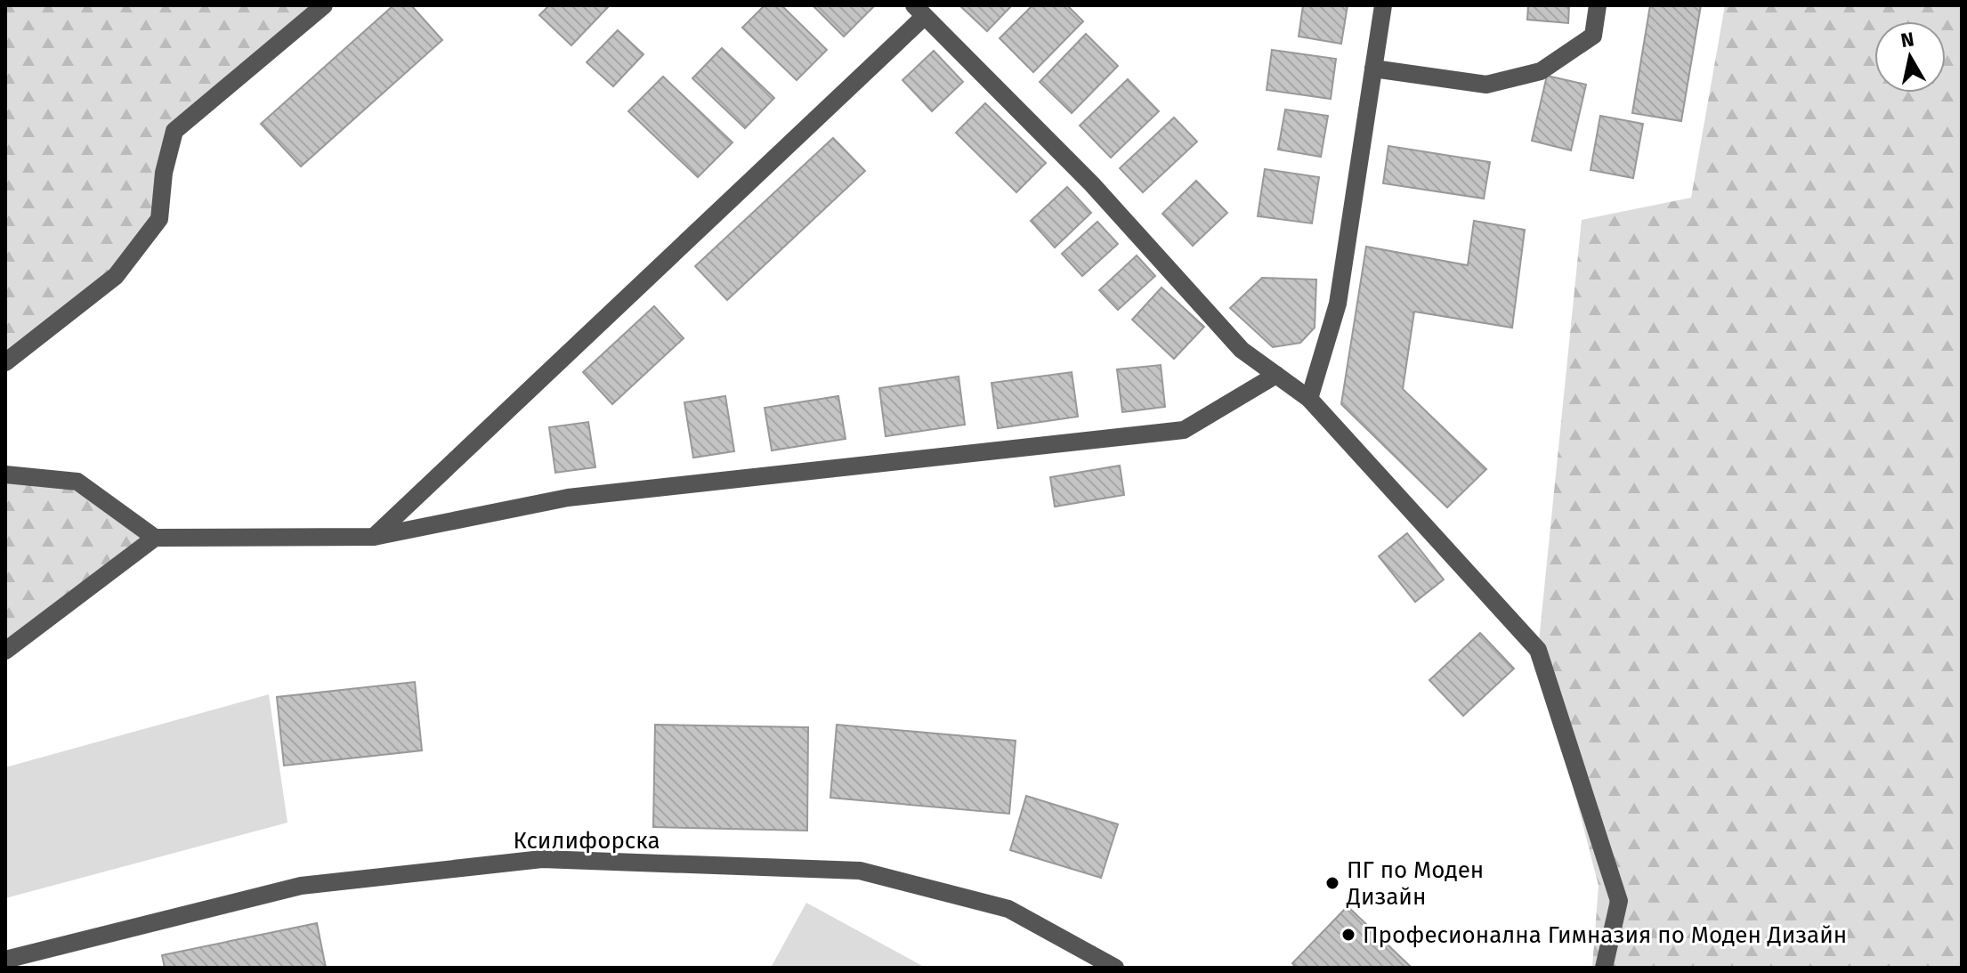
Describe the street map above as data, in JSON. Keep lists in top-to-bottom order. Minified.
{"streets":{"street":["Ксилифорска"]},"places":["ПГ по Моден Дизайн","Професионална Гимназия по Моден Дизайн"],"north":"top"}
